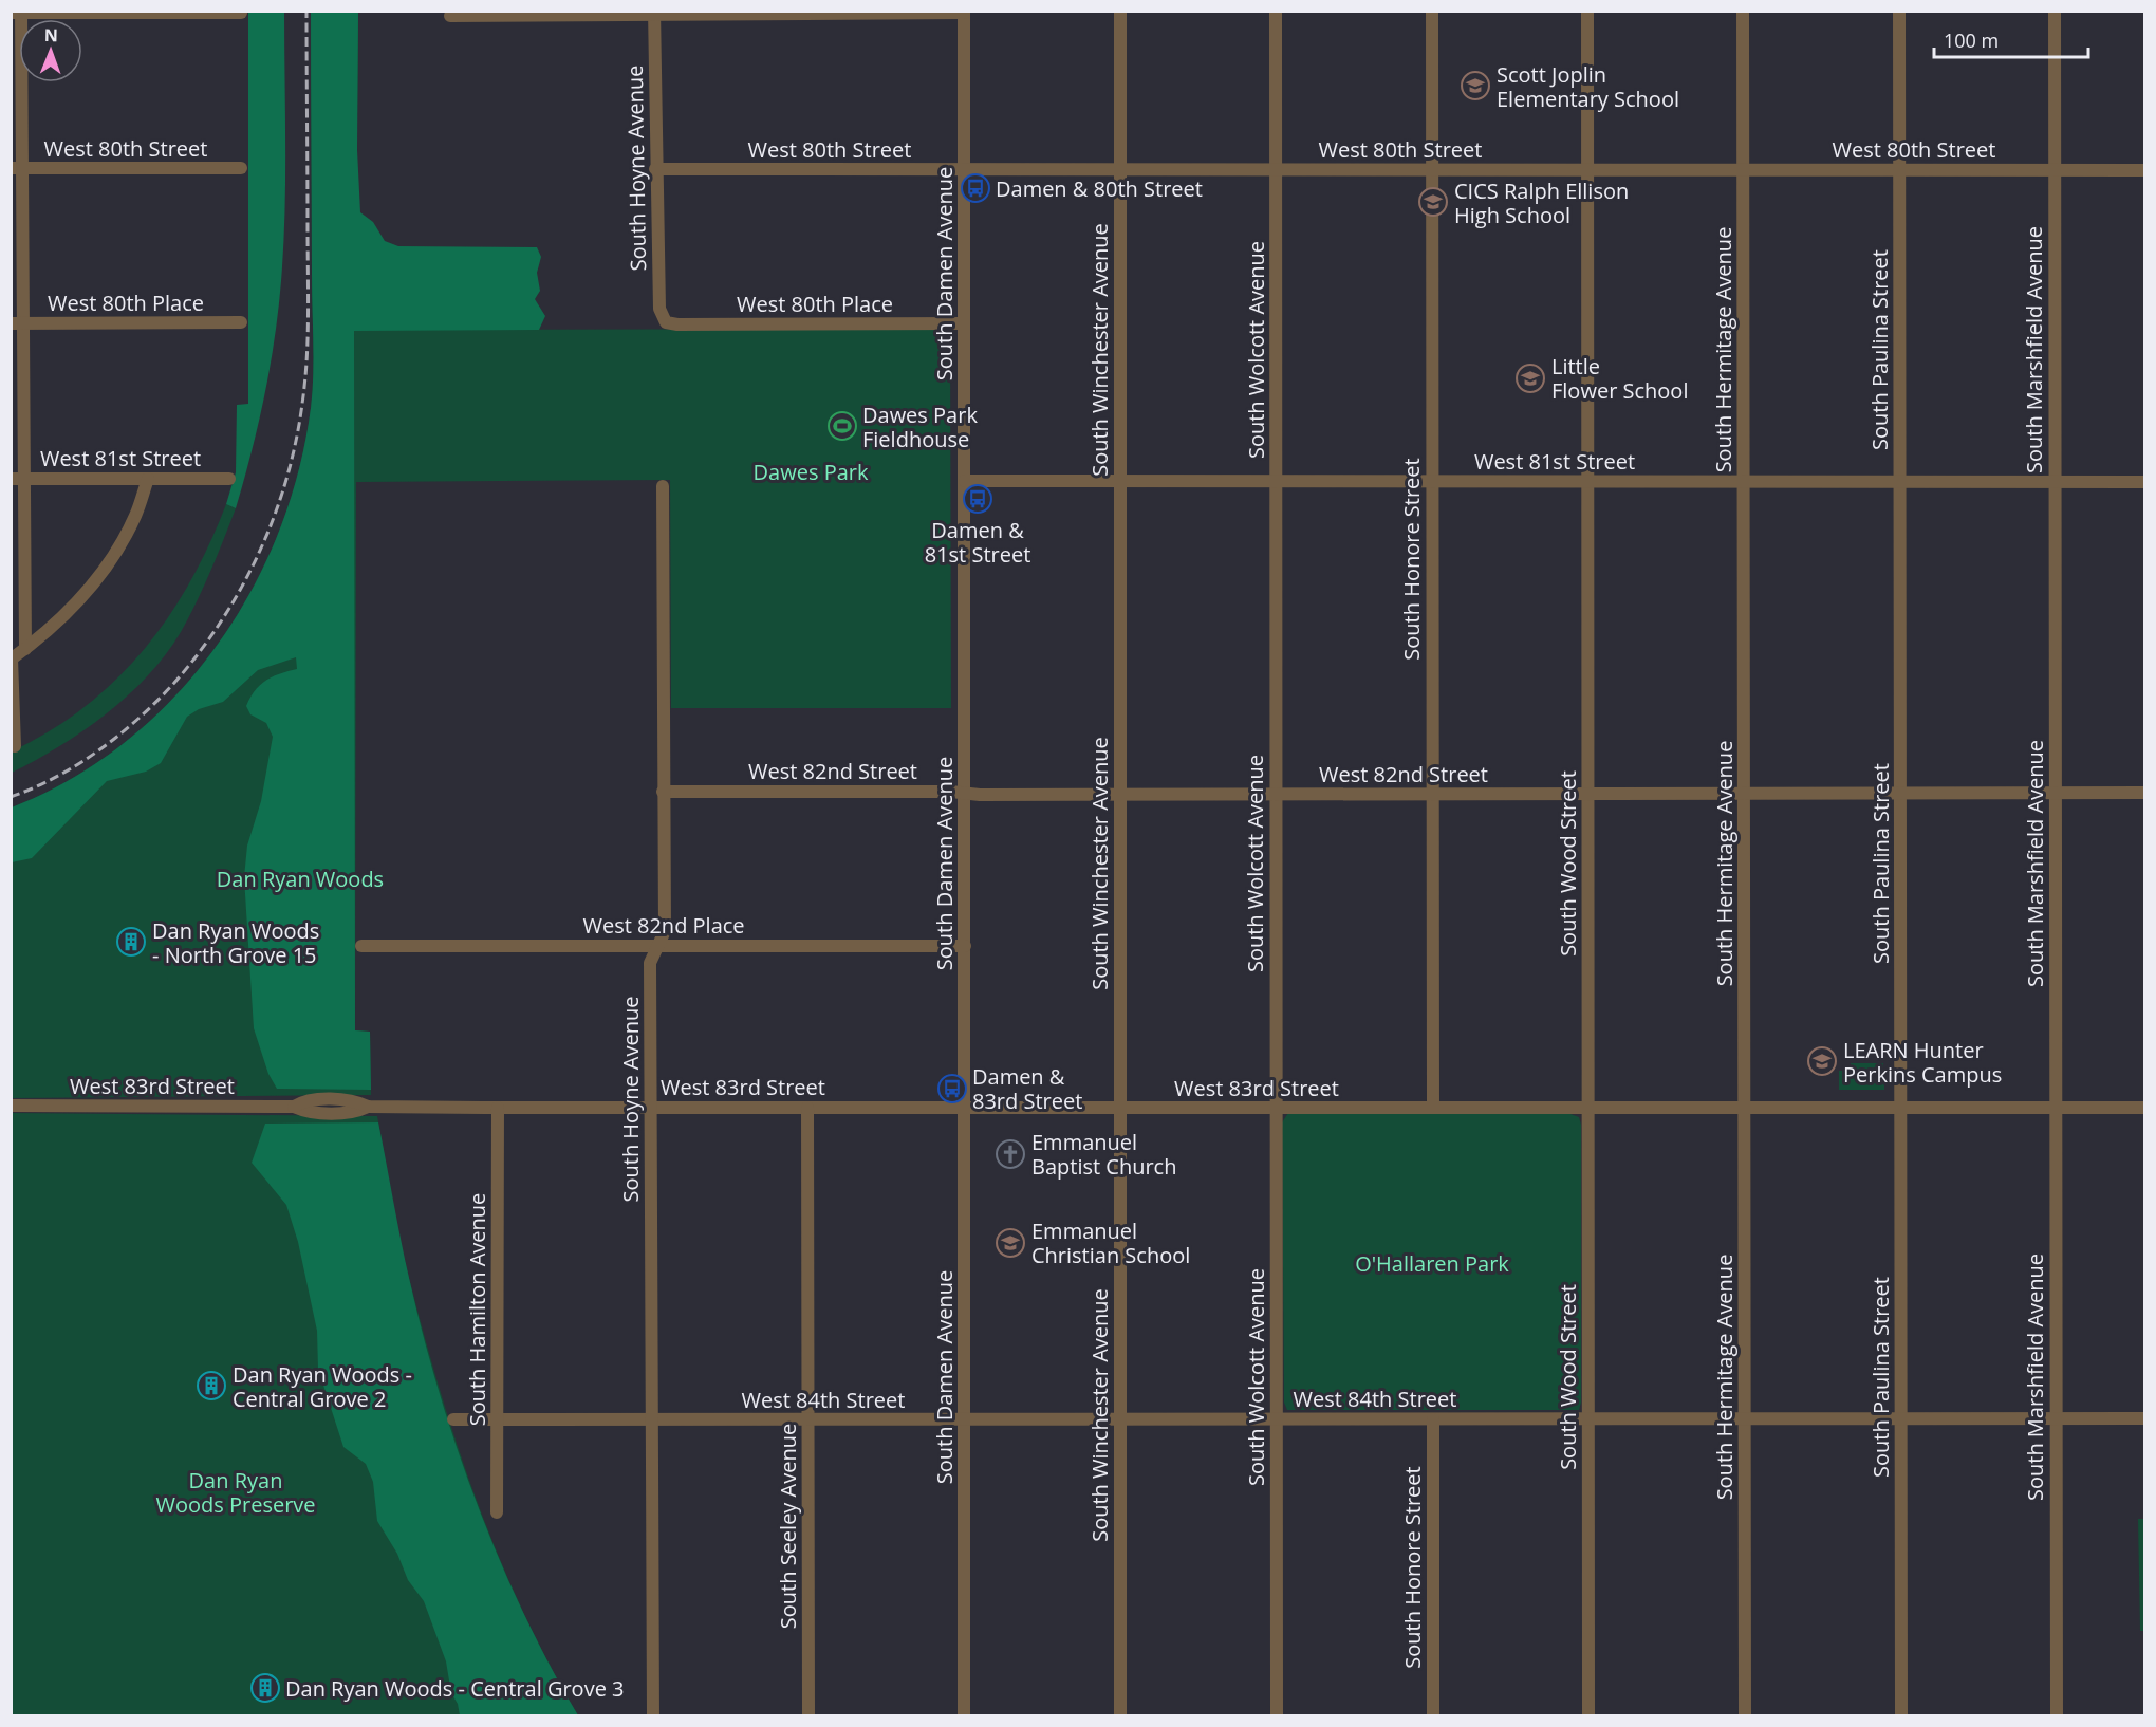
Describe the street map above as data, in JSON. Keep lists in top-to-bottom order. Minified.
{"streets":{"street":["West 80th Street","South Hoyne Avenue","South Damen Avenue","West 80th Place","South Winchester Avenue","South Wolcott Avenue","South Hermitage Avenue","South Paulina Street","South Marshfield Avenue","West 81st Street","South Honore Street","West 82nd Street","South Wood Street","West 82nd Place","West 83rd Street","South Hamilton Avenue","West 84th Street","South Seeley Avenue"]},"crossings":[["West 80th Street","South Hoyne Avenue"],["West 80th Street","South Damen Avenue"],["West 80th Street","South Winchester Avenue"],["West 80th Street","South Wolcott Avenue"],["West 80th Street","South Hermitage Avenue"],["West 80th Street","South Paulina Street"],["West 80th Street","South Marshfield Avenue"],["West 80th Street","South Honore Street"],["West 80th Street","South Wood Street"],["South Hoyne Avenue","West 80th Place"],["South Hoyne Avenue","West 82nd Street"],["South Hoyne Avenue","West 82nd Place"],["South Hoyne Avenue","West 83rd Street"],["South Hoyne Avenue","West 84th Street"],["South Damen Avenue","West 80th Place"],["South Damen Avenue","West 81st Street"],["South Damen Avenue","West 82nd Street"],["South Damen Avenue","West 82nd Place"],["South Damen Avenue","West 83rd Street"],["South Damen Avenue","West 84th Street"],["South Winchester Avenue","West 81st Street"],["South Winchester Avenue","West 82nd Street"],["South Winchester Avenue","West 83rd Street"],["South Winchester Avenue","West 84th Street"],["South Wolcott Avenue","West 81st Street"],["South Wolcott Avenue","West 82nd Street"],["South Wolcott Avenue","West 83rd Street"],["South Wolcott Avenue","West 84th Street"],["South Hermitage Avenue","West 81st Street"],["South Hermitage Avenue","West 82nd Street"],["South Hermitage Avenue","West 83rd Street"],["South Hermitage Avenue","West 84th Street"],["South Paulina Street","West 81st Street"],["South Paulina Street","West 82nd Street"],["South Paulina Street","West 83rd Street"],["South Paulina Street","West 84th Street"],["South Marshfield Avenue","West 81st Street"],["South Marshfield Avenue","West 82nd Street"],["South Marshfield Avenue","West 83rd Street"],["South Marshfield Avenue","West 84th Street"],["West 81st Street","South Honore Street"],["West 81st Street","South Wood Street"],["South Honore Street","West 82nd Street"],["South Honore Street","West 83rd Street"],["South Honore Street","West 84th Street"],["West 82nd Street","South Wood Street"],["South Wood Street","West 83rd Street"],["South Wood Street","West 84th Street"],["West 83rd Street","South Hamilton Avenue"],["West 83rd Street","South Seeley Avenue"],["South Hamilton Avenue","West 84th Street"],["West 84th Street","South Seeley Avenue"]],"parks":["Dawes Park","Dan Ryan Woods","O'Hallaren Park","Dan Ryan Woods Preserve"],"places":{"school or university":["Scott Joplin Elementary School","CICS Ralph Ellison High School","Little Flower School","LEARN Hunter Perkins Campus","Emmanuel Christian School"],"bus stop":["Damen & 80th Street","Damen & 81st Street","Damen & 83rd Street"],"sports":["Dawes Park Fieldhouse"],"building":["Dan Ryan Woods - North Grove 15","Dan Ryan Woods - Central Grove 2","Dan Ryan Woods - Central Grove 3"],"church":["Emmanuel Baptist Church"]},"scale_bar":"100 m","north":"top"}
